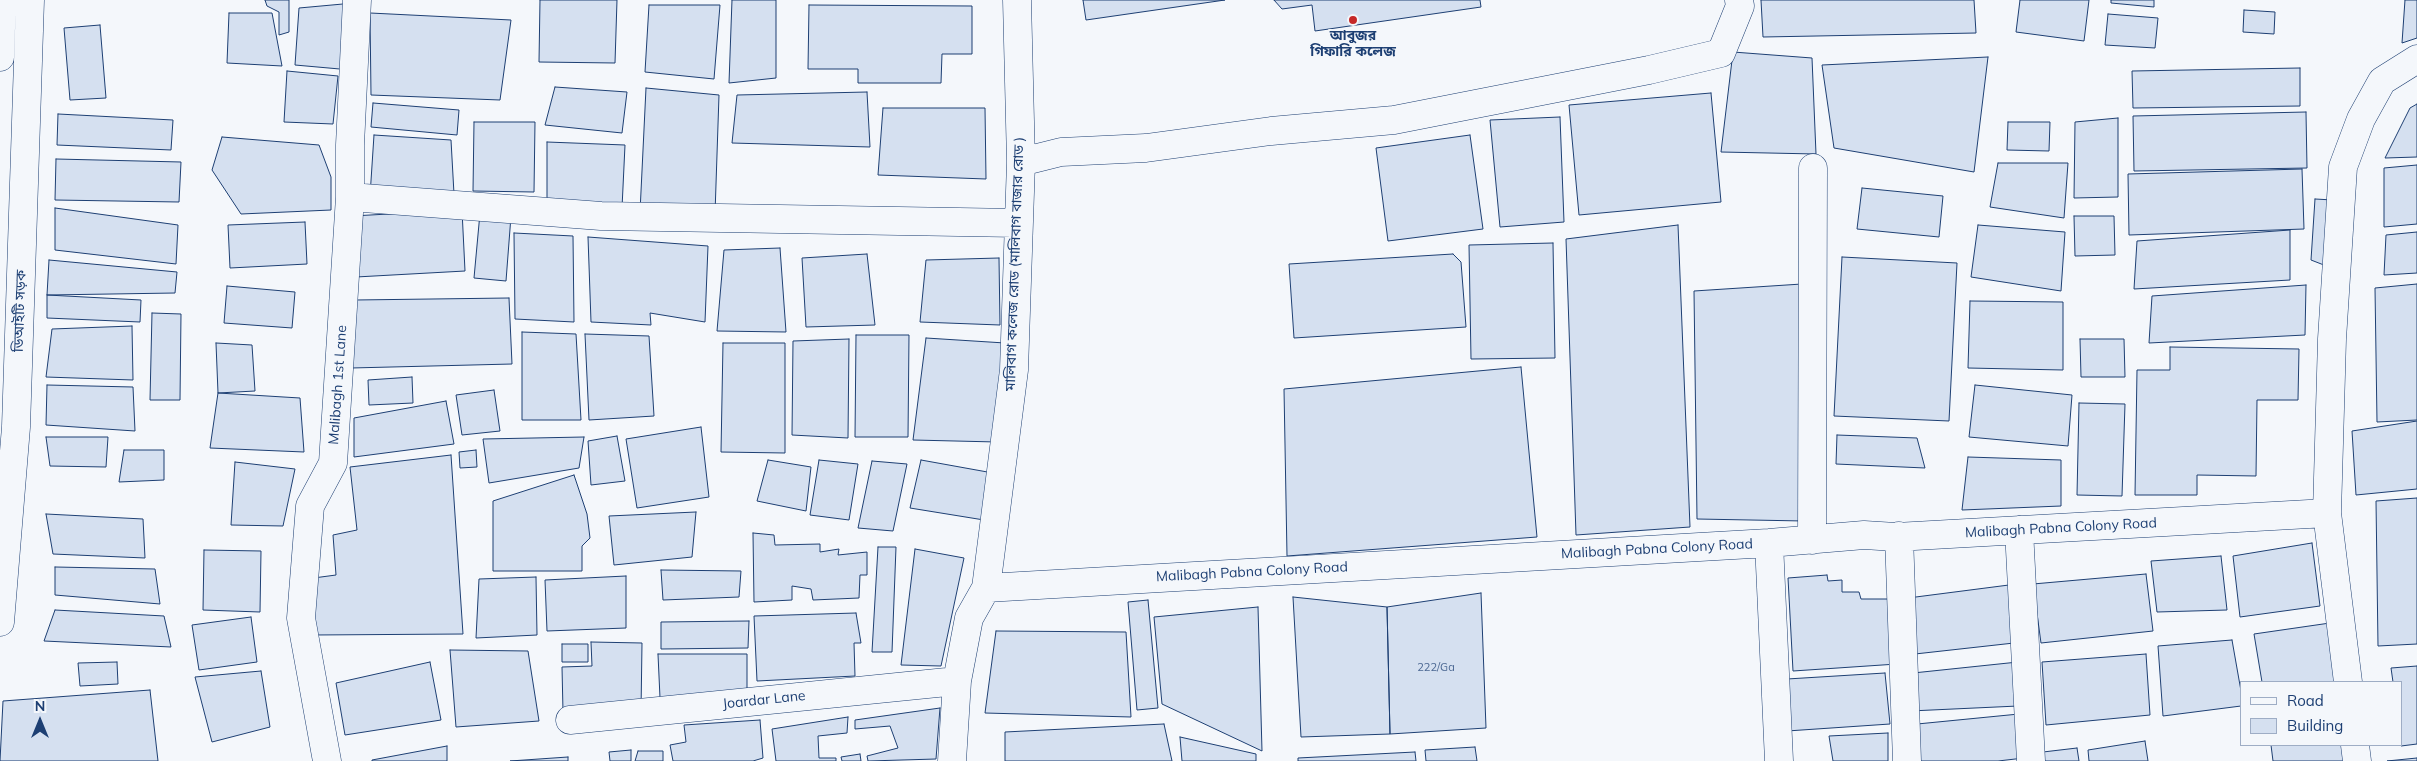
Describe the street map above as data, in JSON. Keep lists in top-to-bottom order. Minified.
{"streets":{"street":["মালিবাগ কলেজ রোড (মালিবাগ বাজার রোড )","ডিআইটি সড়ক","Malibagh 1st Lane","Malibagh Pabna Colony Road","Joardar Lane"]},"crossings":[["মালিবাগ কলেজ রোড (মালিবাগ বাজার রোড )","Malibagh Pabna Colony Road"],["মালিবাগ কলেজ রোড (মালিবাগ বাজার রোড )","Joardar Lane"]],"places":["আবুজর গিফারি কলেজ"],"house_numbers":["222/Ga"],"legend":["Road","Building"],"north":"top"}
